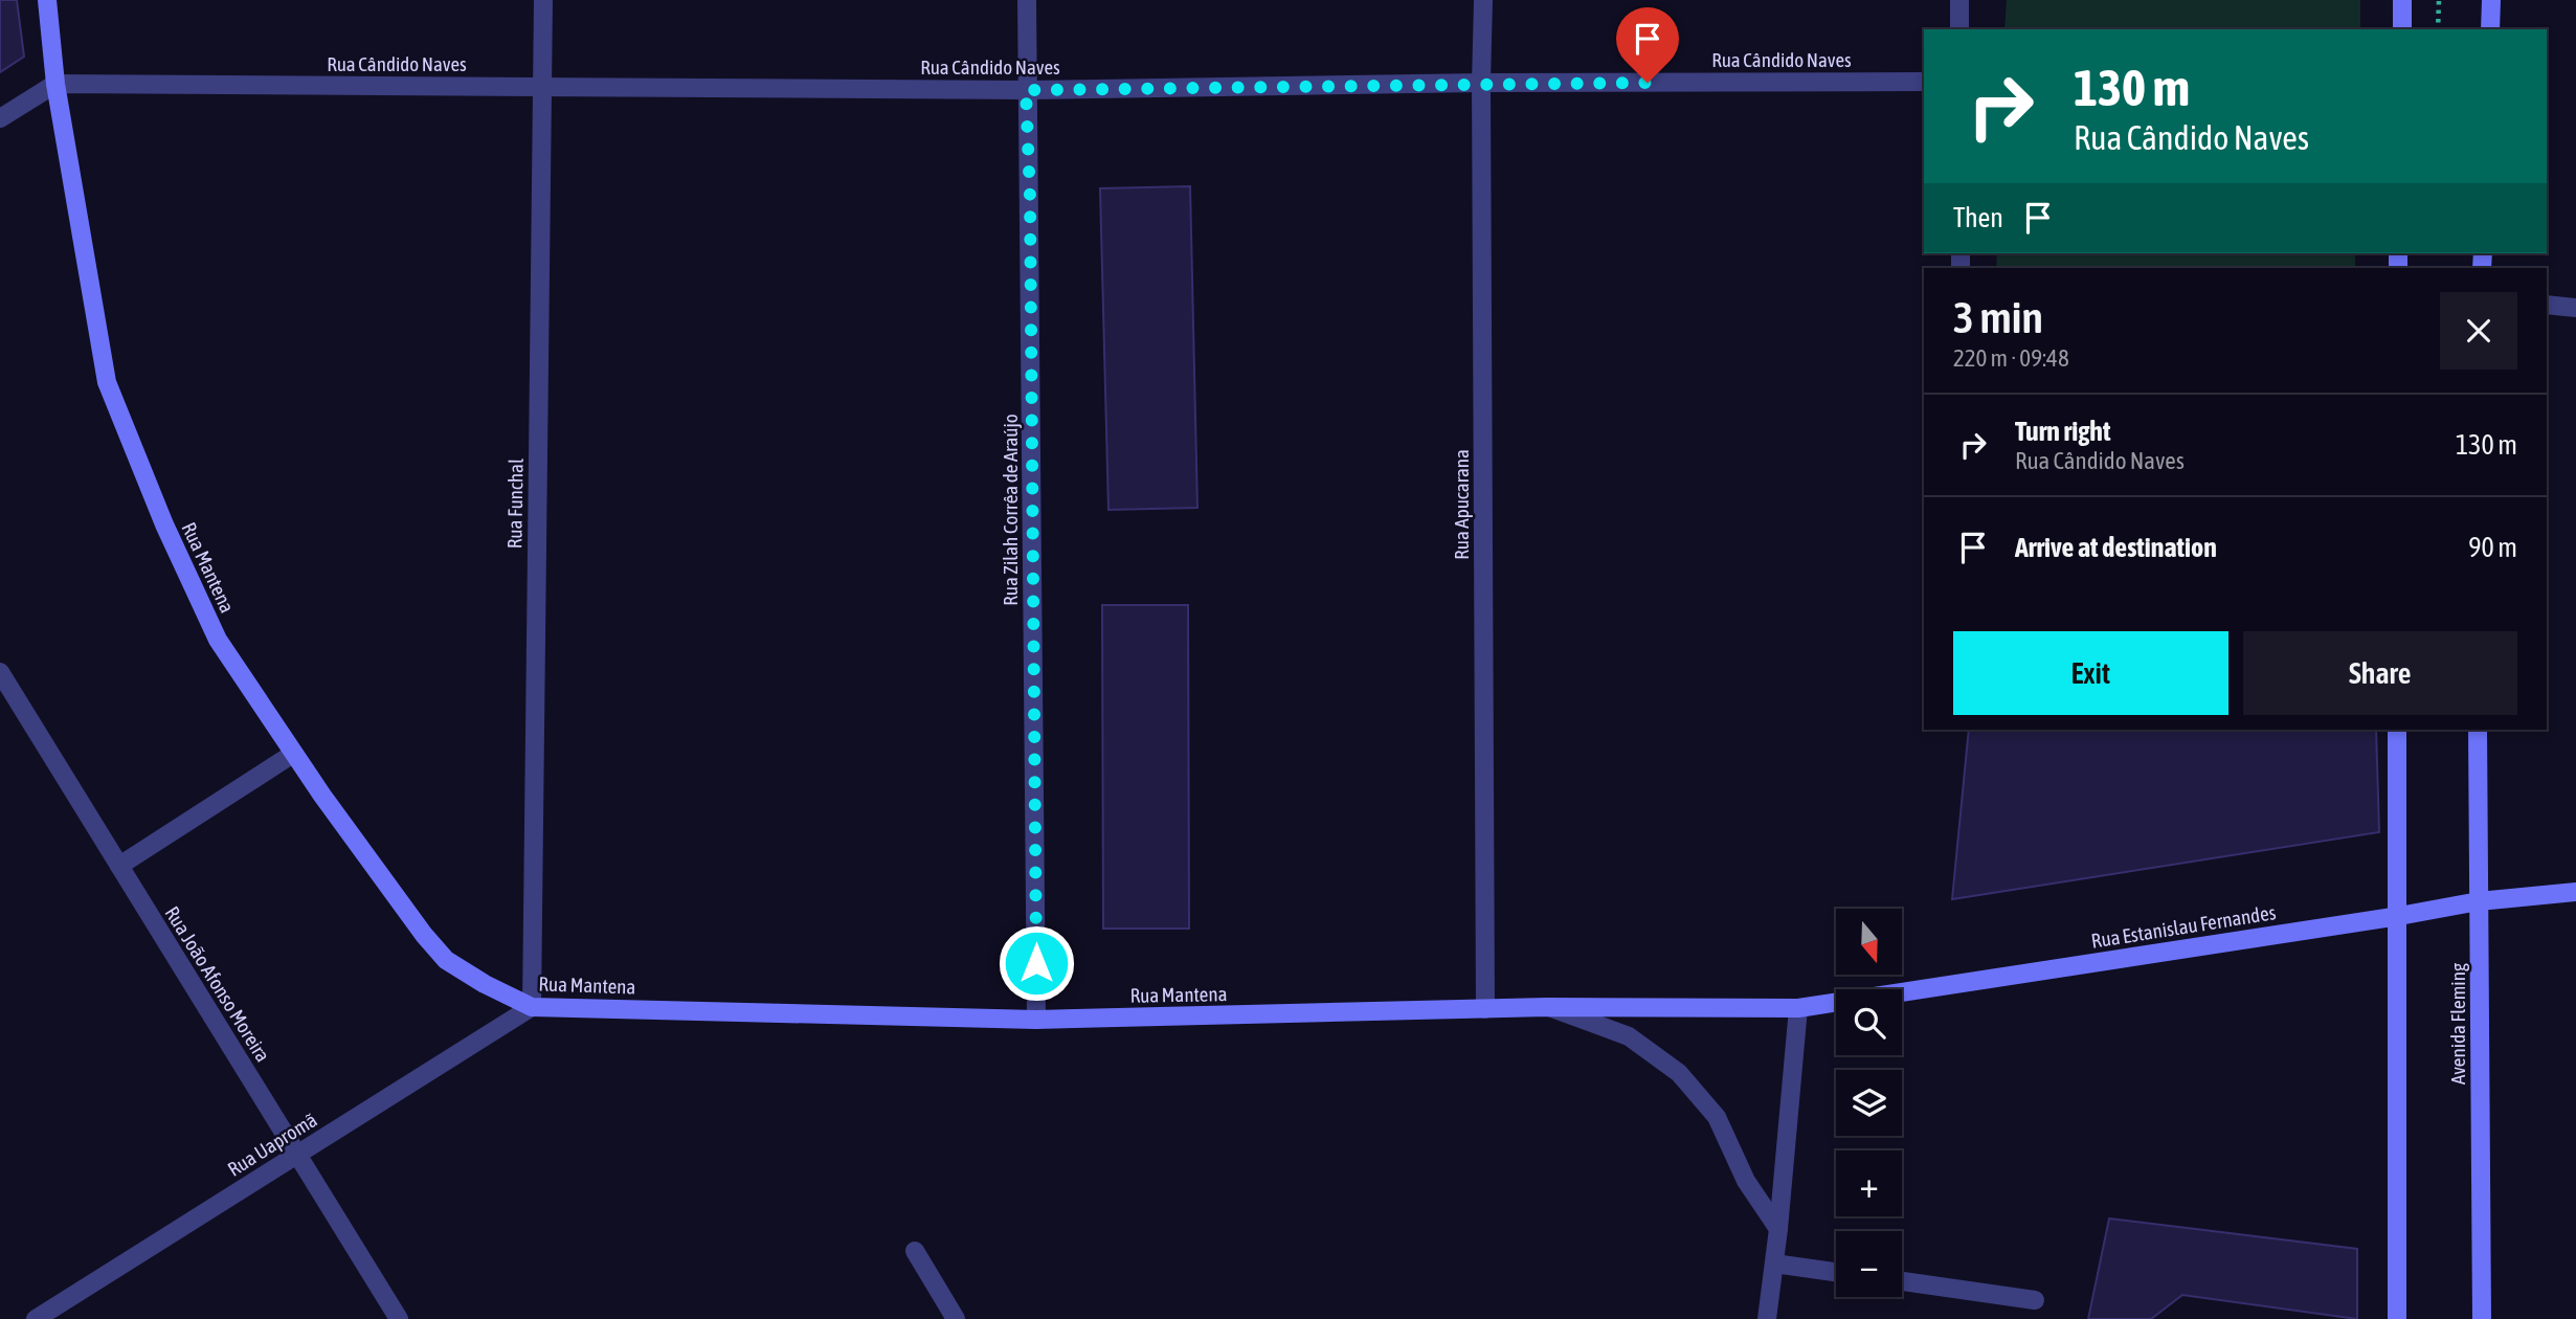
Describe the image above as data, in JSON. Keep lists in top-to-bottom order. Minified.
{"streets":{"main road":["Rua Mantena","Rua Estanislau Fernandes","Avenida Fleming"],"street":["Rua Cândido Naves","Rua Funchal","Rua Apucarana","Rua Zilah Corrêa de Araújo","Rua João Afonso Moreira","Rua Uapromã"]},"crossings":[["Rua Cândido Naves","Rua Funchal"],["Rua Cândido Naves","Rua Apucarana"],["Rua Cândido Naves","Rua Zilah Corrêa de Araújo"],["Rua Cândido Naves","Rua Mantena"],["Rua Funchal","Rua Mantena"],["Rua Funchal","Rua Uapromã"],["Rua Apucarana","Rua Mantena"],["Rua Zilah Corrêa de Araújo","Rua Mantena"],["Rua Mantena","Rua Estanislau Fernandes"],["Rua Mantena","Rua Uapromã"],["Rua Estanislau Fernandes","Avenida Fleming"],["Rua João Afonso Moreira","Rua Uapromã"]],"north":"bottom","page":{"turn":["130 m","Rua Cândido Naves"],"then":"Then","heading":["3 min","220 m · 09:48"],"list":[{"name":"Turn right","note":"Rua Cândido Naves","value":"130 m"},{"name":"Arrive at destination","value":"90 m"}],"buttons":["Exit","Share"],"map_buttons":["+","−"]}}
